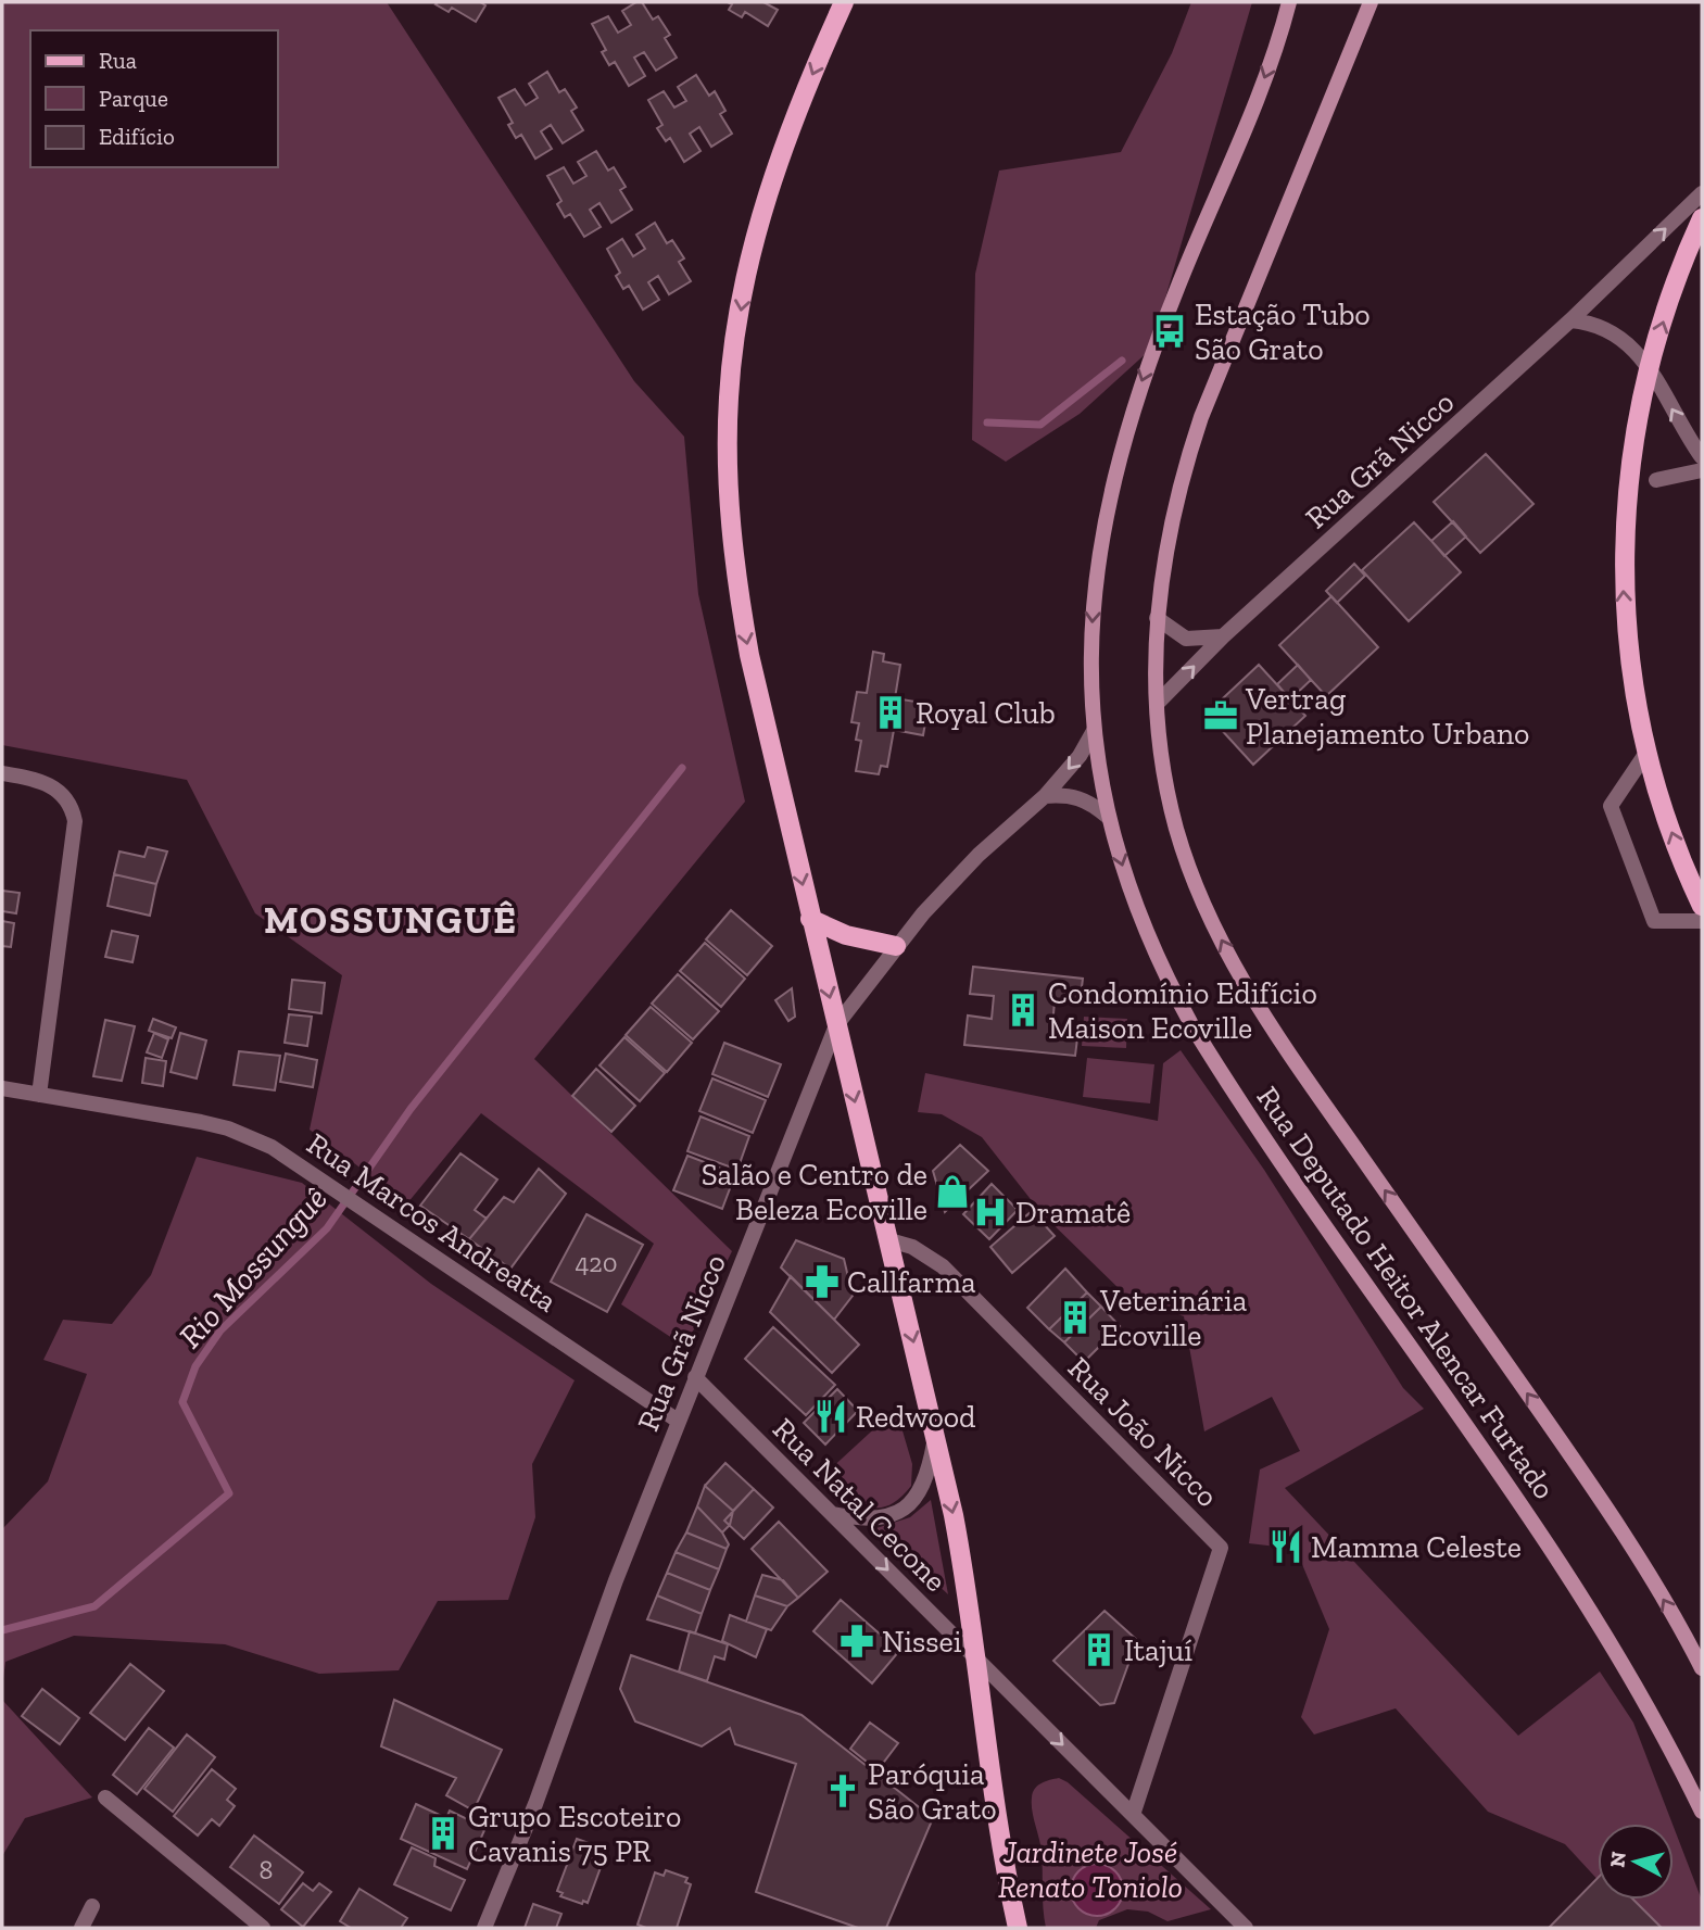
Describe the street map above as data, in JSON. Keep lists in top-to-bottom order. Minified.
{"streets":{"street":["Rua Grã Nicco","Rua Marcos Andreatta","Rua Deputado Heitor Alencar Furtado","Rua João Nicco","Rua Natal Cecone"]},"crossings":[["Rua Grã Nicco","Rua Marcos Andreatta"],["Rua Grã Nicco","Rua Deputado Heitor Alencar Furtado"],["Rua Grã Nicco","Rua Natal Cecone"],["Rua João Nicco","Rua Natal Cecone"]],"one_way":["Rua Natal Cecone"],"districts":["MOSSUNGUÊ"],"water":["Rio Mossunguê"],"parks":["Jardinete José Renato Toniolo"],"places":{"bus stop":["Estação Tubo São Grato"],"building":["Royal Club","Condomínio Edifício Maison Ecoville","Veterinária Ecoville","Itajuí","Grupo Escoteiro Cavanis 75 PR"],"office":["Vertrag Planejamento Urbano"],"shop":["Salão e Centro de Beleza Ecoville"],"hospital":["Dramatê"],"pharmacy":["Callfarma","Nissei"],"restaurant":["Redwood","Mamma Celeste"],"church":["Paróquia São Grato"]},"house_numbers":["420","8"],"legend":["Rua","Parque","Edifício"],"north":"left"}
